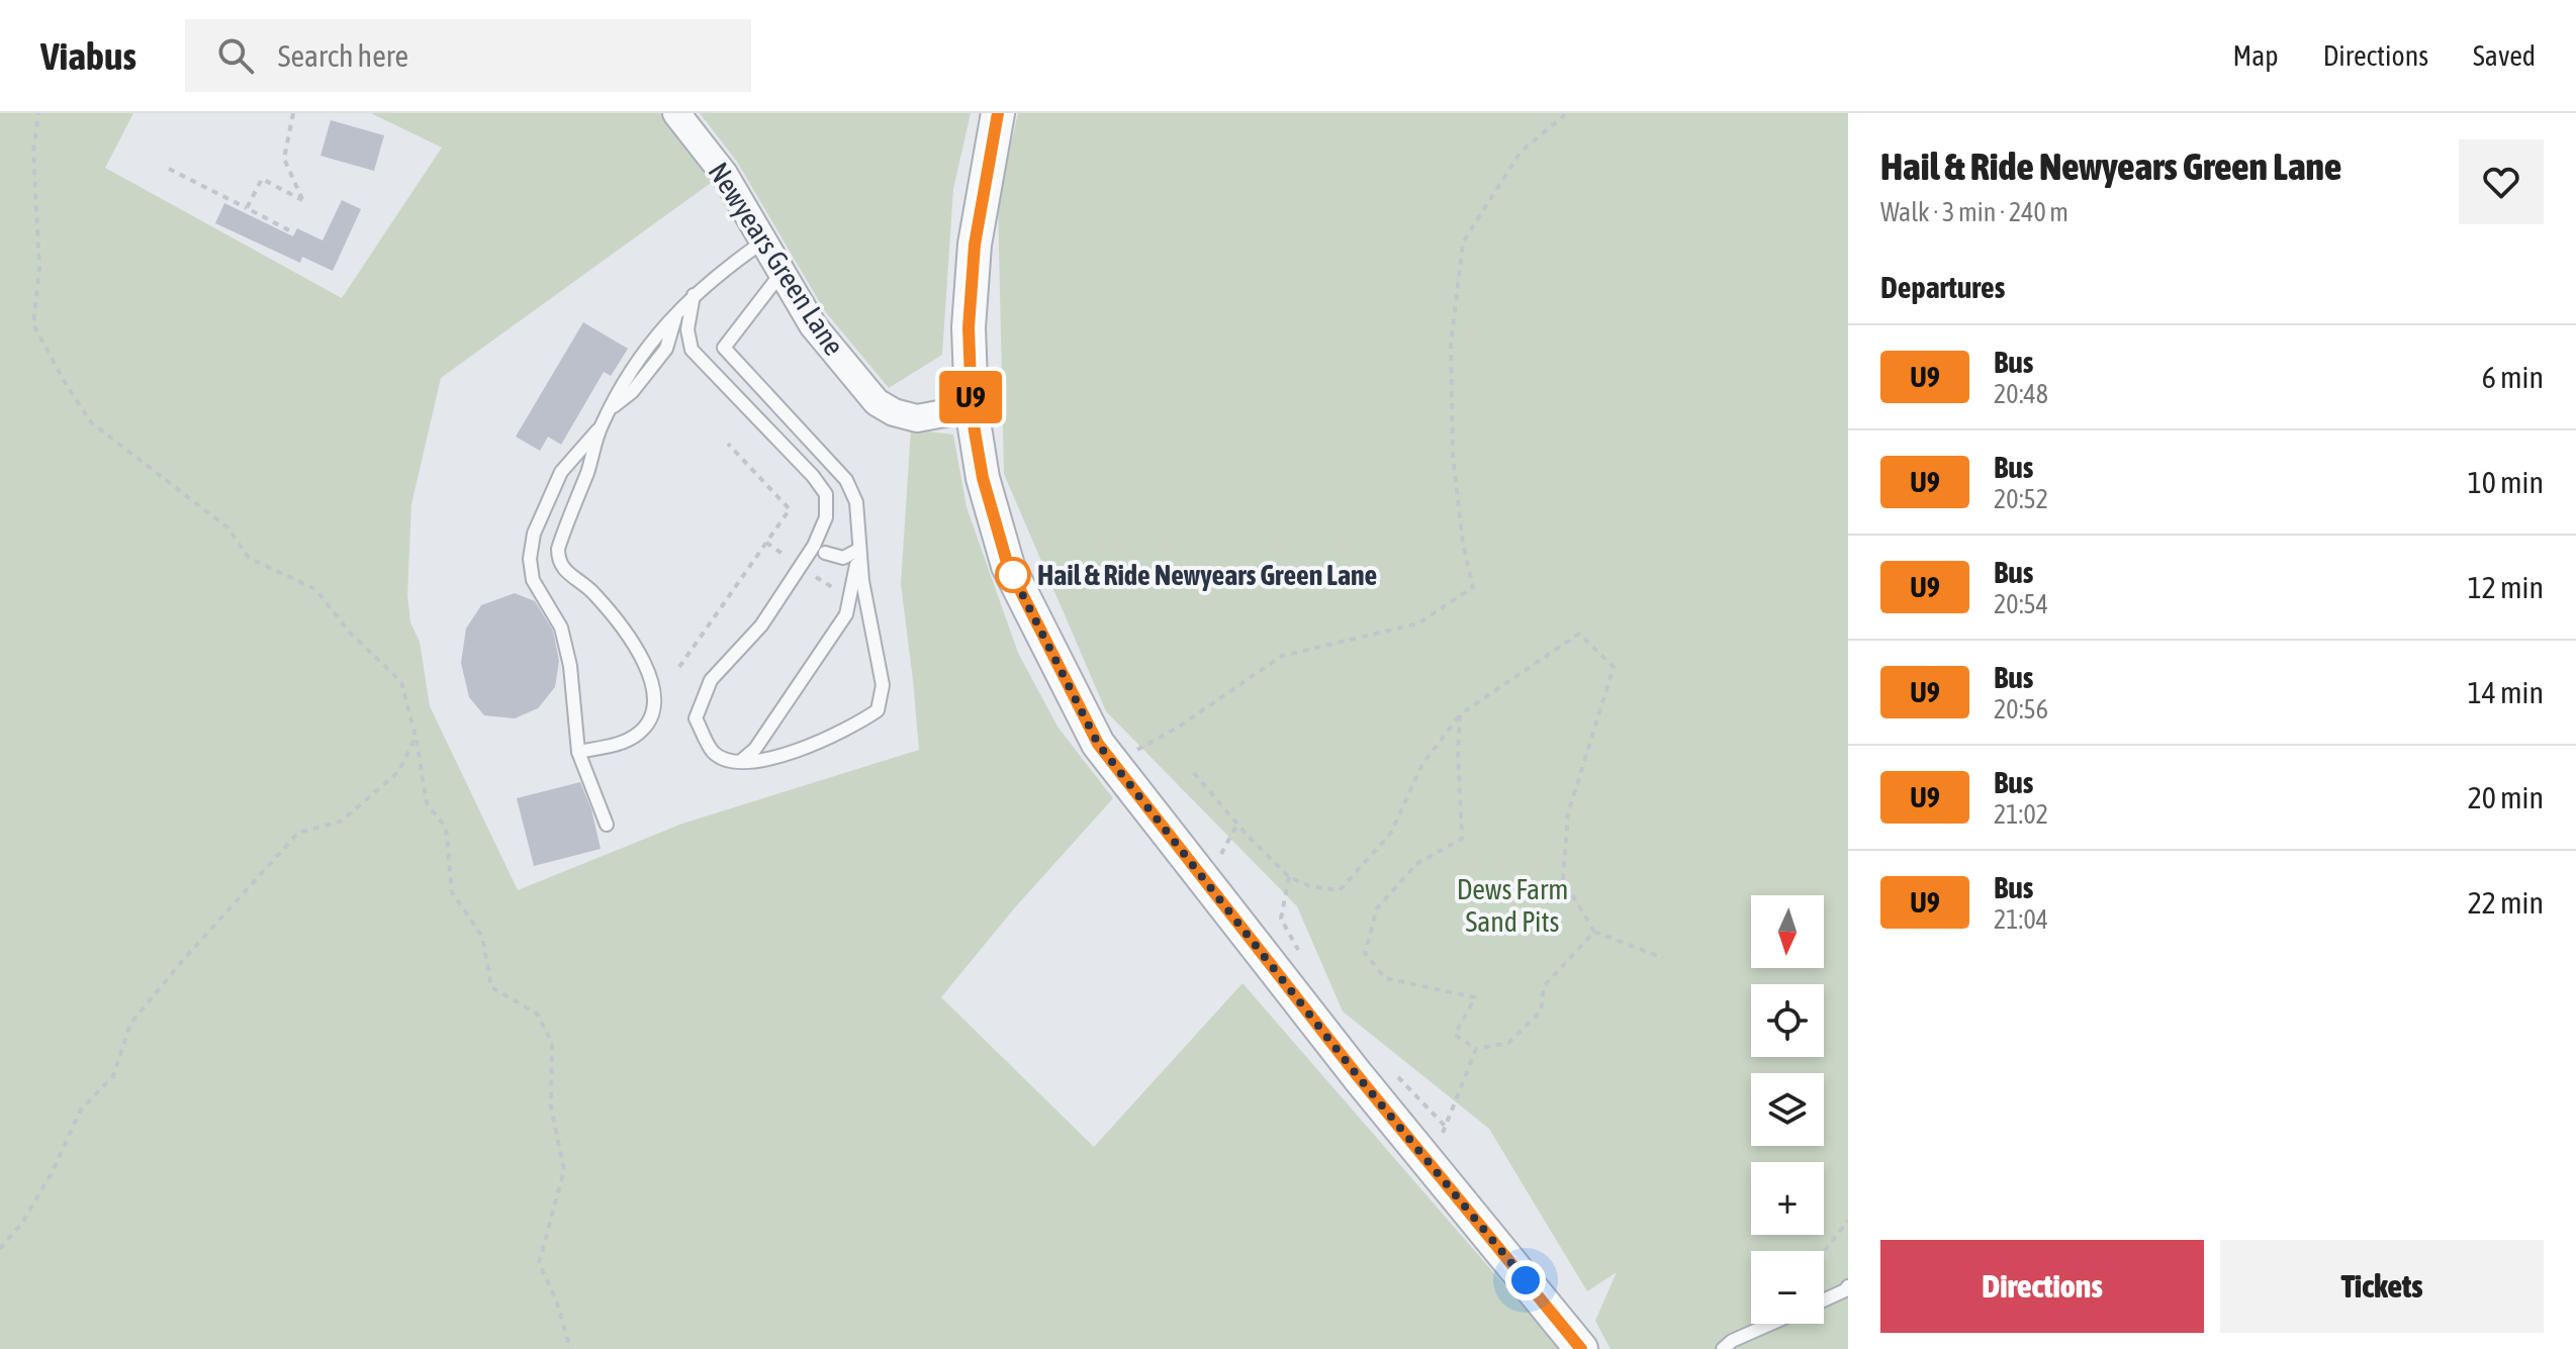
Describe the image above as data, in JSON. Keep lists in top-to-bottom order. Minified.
{"streets":{"street":["Newyears Green Lane"]},"parks":["Dews Farm Sand Pits"],"places":["Hail & Ride Newyears Green Lane"],"lines":["bus line U9"],"north":"bottom","page":{"header":"Viabus","search":"Search here","nav":["Map","Directions","Saved"],"on_map":"U9","heading":[["Hail & Ride Newyears Green Lane","Walk · 3 min · 240 m"],"Departures"],"list":[{"mark":"U9","name":"Bus","note":"20:48","value":"6 min"},{"mark":"U9","name":"Bus","note":"20:52","value":"10 min"},{"mark":"U9","name":"Bus","note":"20:54","value":"12 min"},{"mark":"U9","name":"Bus","note":"20:56","value":"14 min"},{"mark":"U9","name":"Bus","note":"21:02","value":"20 min"},{"mark":"U9","name":"Bus","note":"21:04","value":"22 min"}],"map_buttons":["+","−"],"buttons":["Directions","Tickets"]}}
